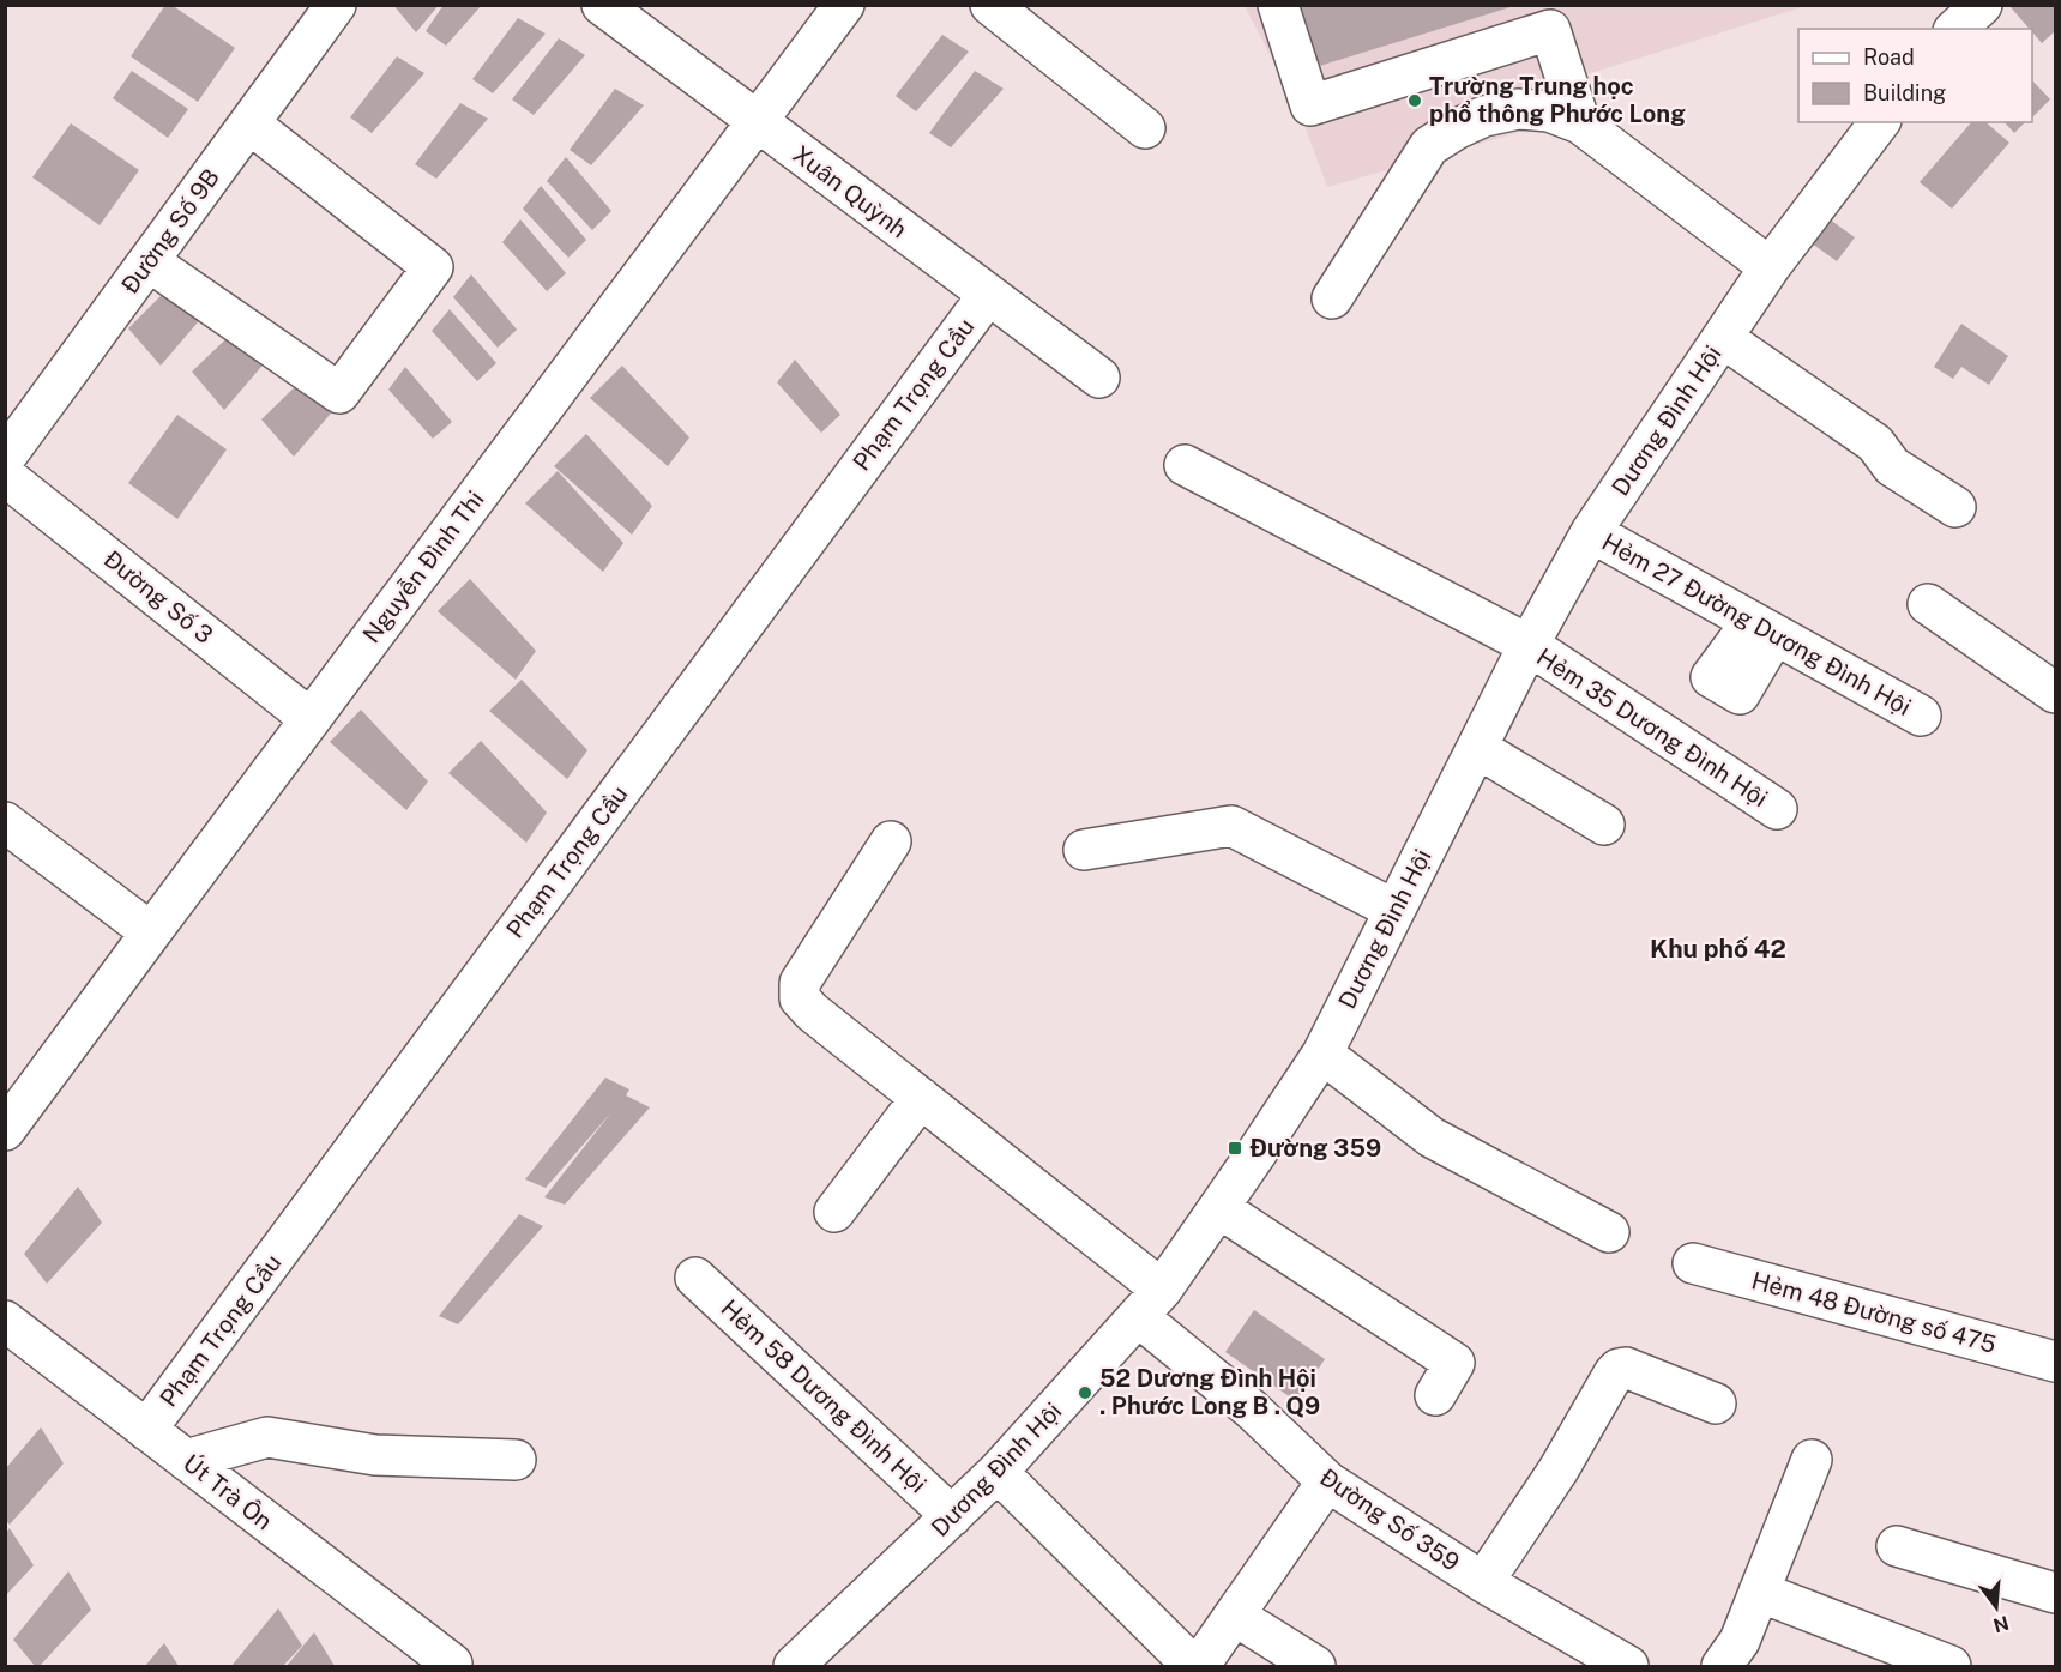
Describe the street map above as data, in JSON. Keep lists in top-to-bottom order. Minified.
{"streets":{"street":["Xuân Quỳnh","Đường Số 9B","Phạm Trọng Cầu","Dương Đình Hội","Nguyễn Đình Thi","Đường Số 3","Hẻm 27 Đường Dương Đình Hội","Hẻm 35 Dương Đình Hội","Hẻm 48 Đường số 475","Hẻm 58 Dương Đình Hội","Út Trà Ôn","Đường Số 359"]},"crossings":[["Xuân Quỳnh","Phạm Trọng Cầu"],["Xuân Quỳnh","Nguyễn Đình Thi"],["Phạm Trọng Cầu","Út Trà Ôn"],["Dương Đình Hội","Hẻm 27 Đường Dương Đình Hội"],["Dương Đình Hội","Hẻm 35 Dương Đình Hội"],["Dương Đình Hội","Hẻm 58 Dương Đình Hội"],["Dương Đình Hội","Đường Số 359"],["Nguyễn Đình Thi","Đường Số 3"]],"districts":["Khu phố 42"],"places":{"other":["Trường Trung học phổ thông Phước Long","52 Dương Đình Hội . Phước Long B . Q9"],"transit":["Đường 359"]},"legend":["Road","Building"],"north":"bottom"}
